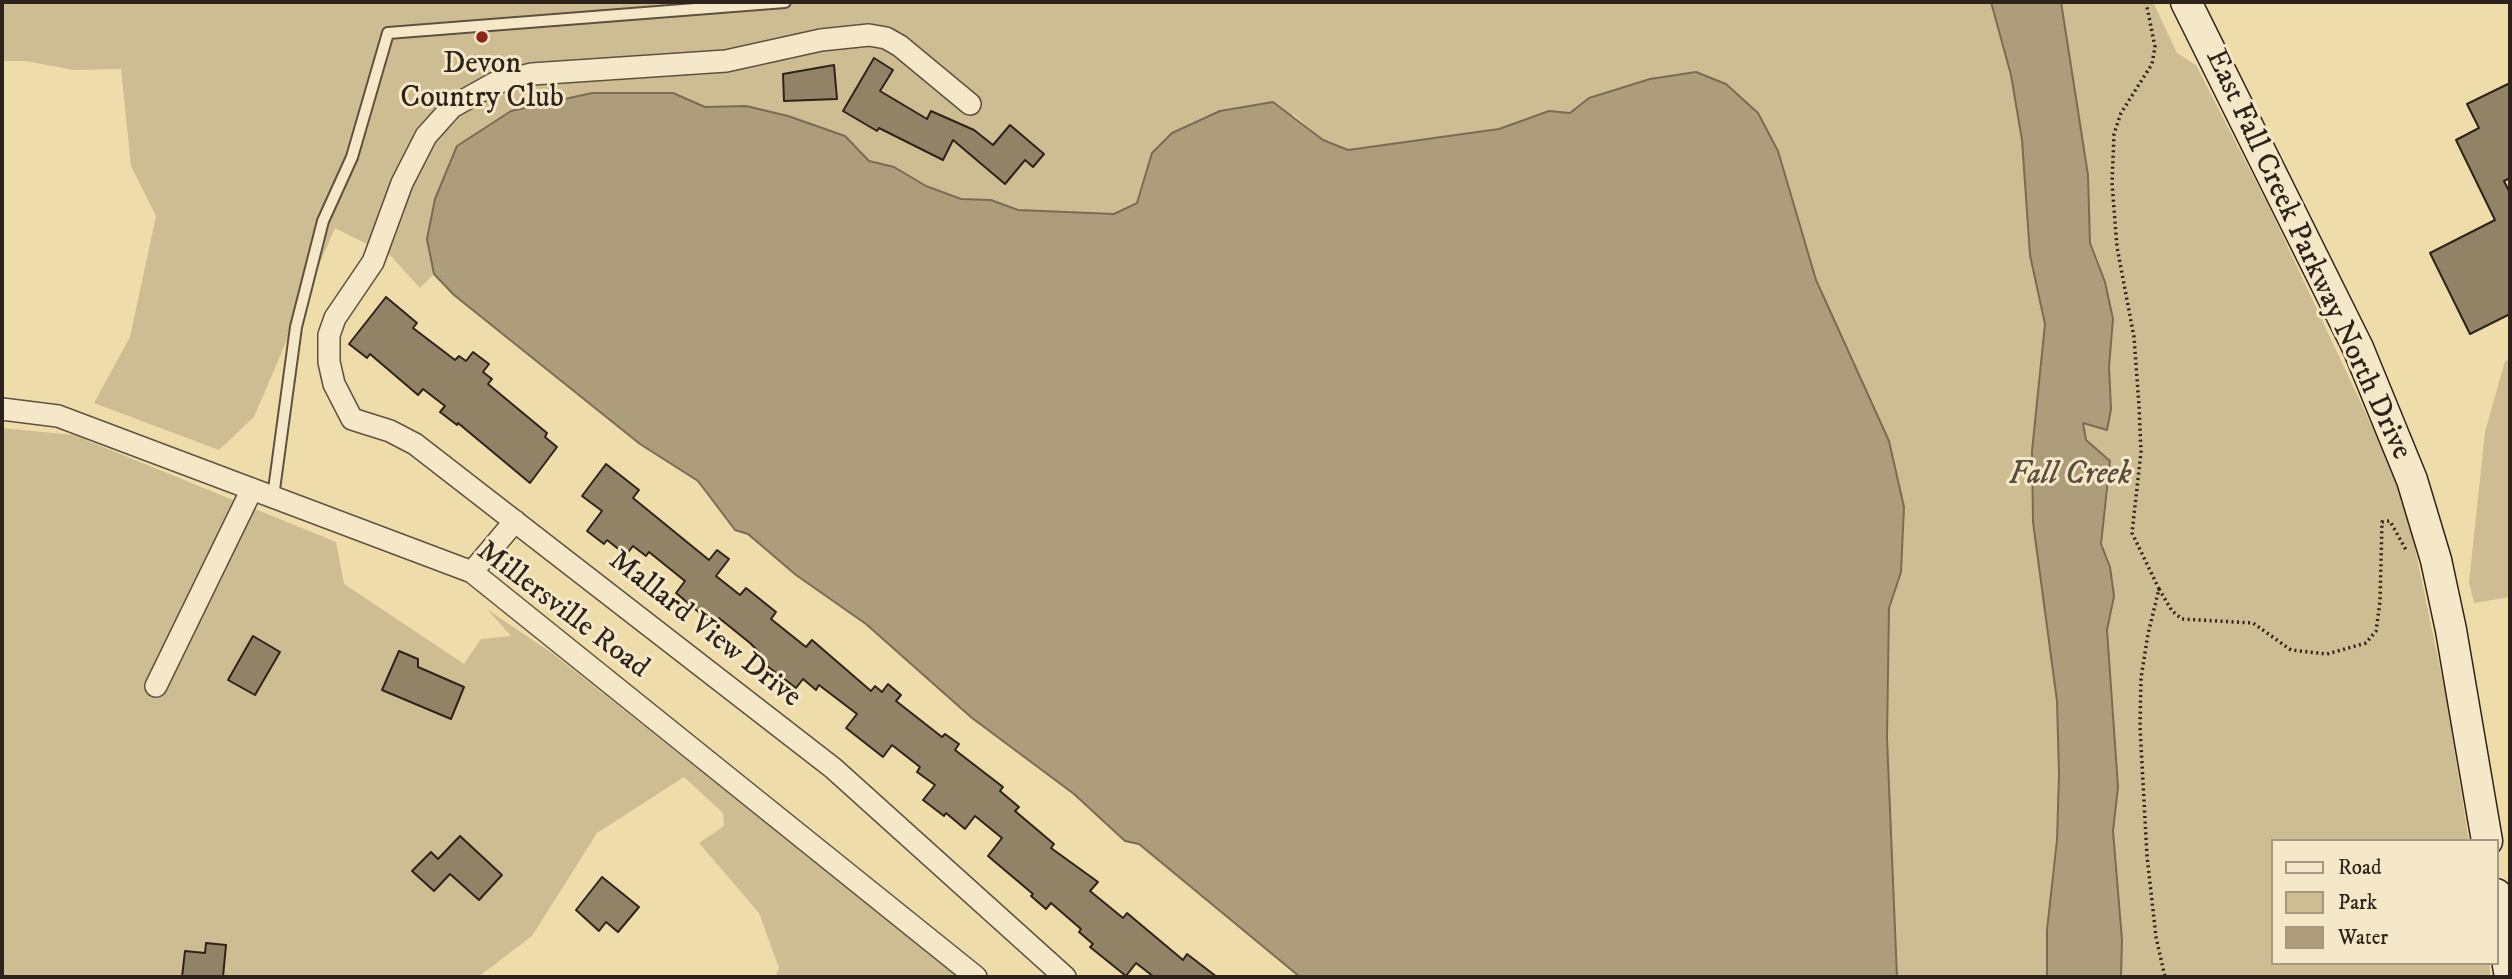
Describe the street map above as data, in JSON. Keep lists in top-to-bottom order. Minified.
{"streets":{"main road":["East Fall Creek Parkway North Drive"],"street":["Millersville Road","Mallard View Drive"]},"water":["Fall Creek"],"places":["Devon Country Club"],"legend":["Road","Park","Water"]}
